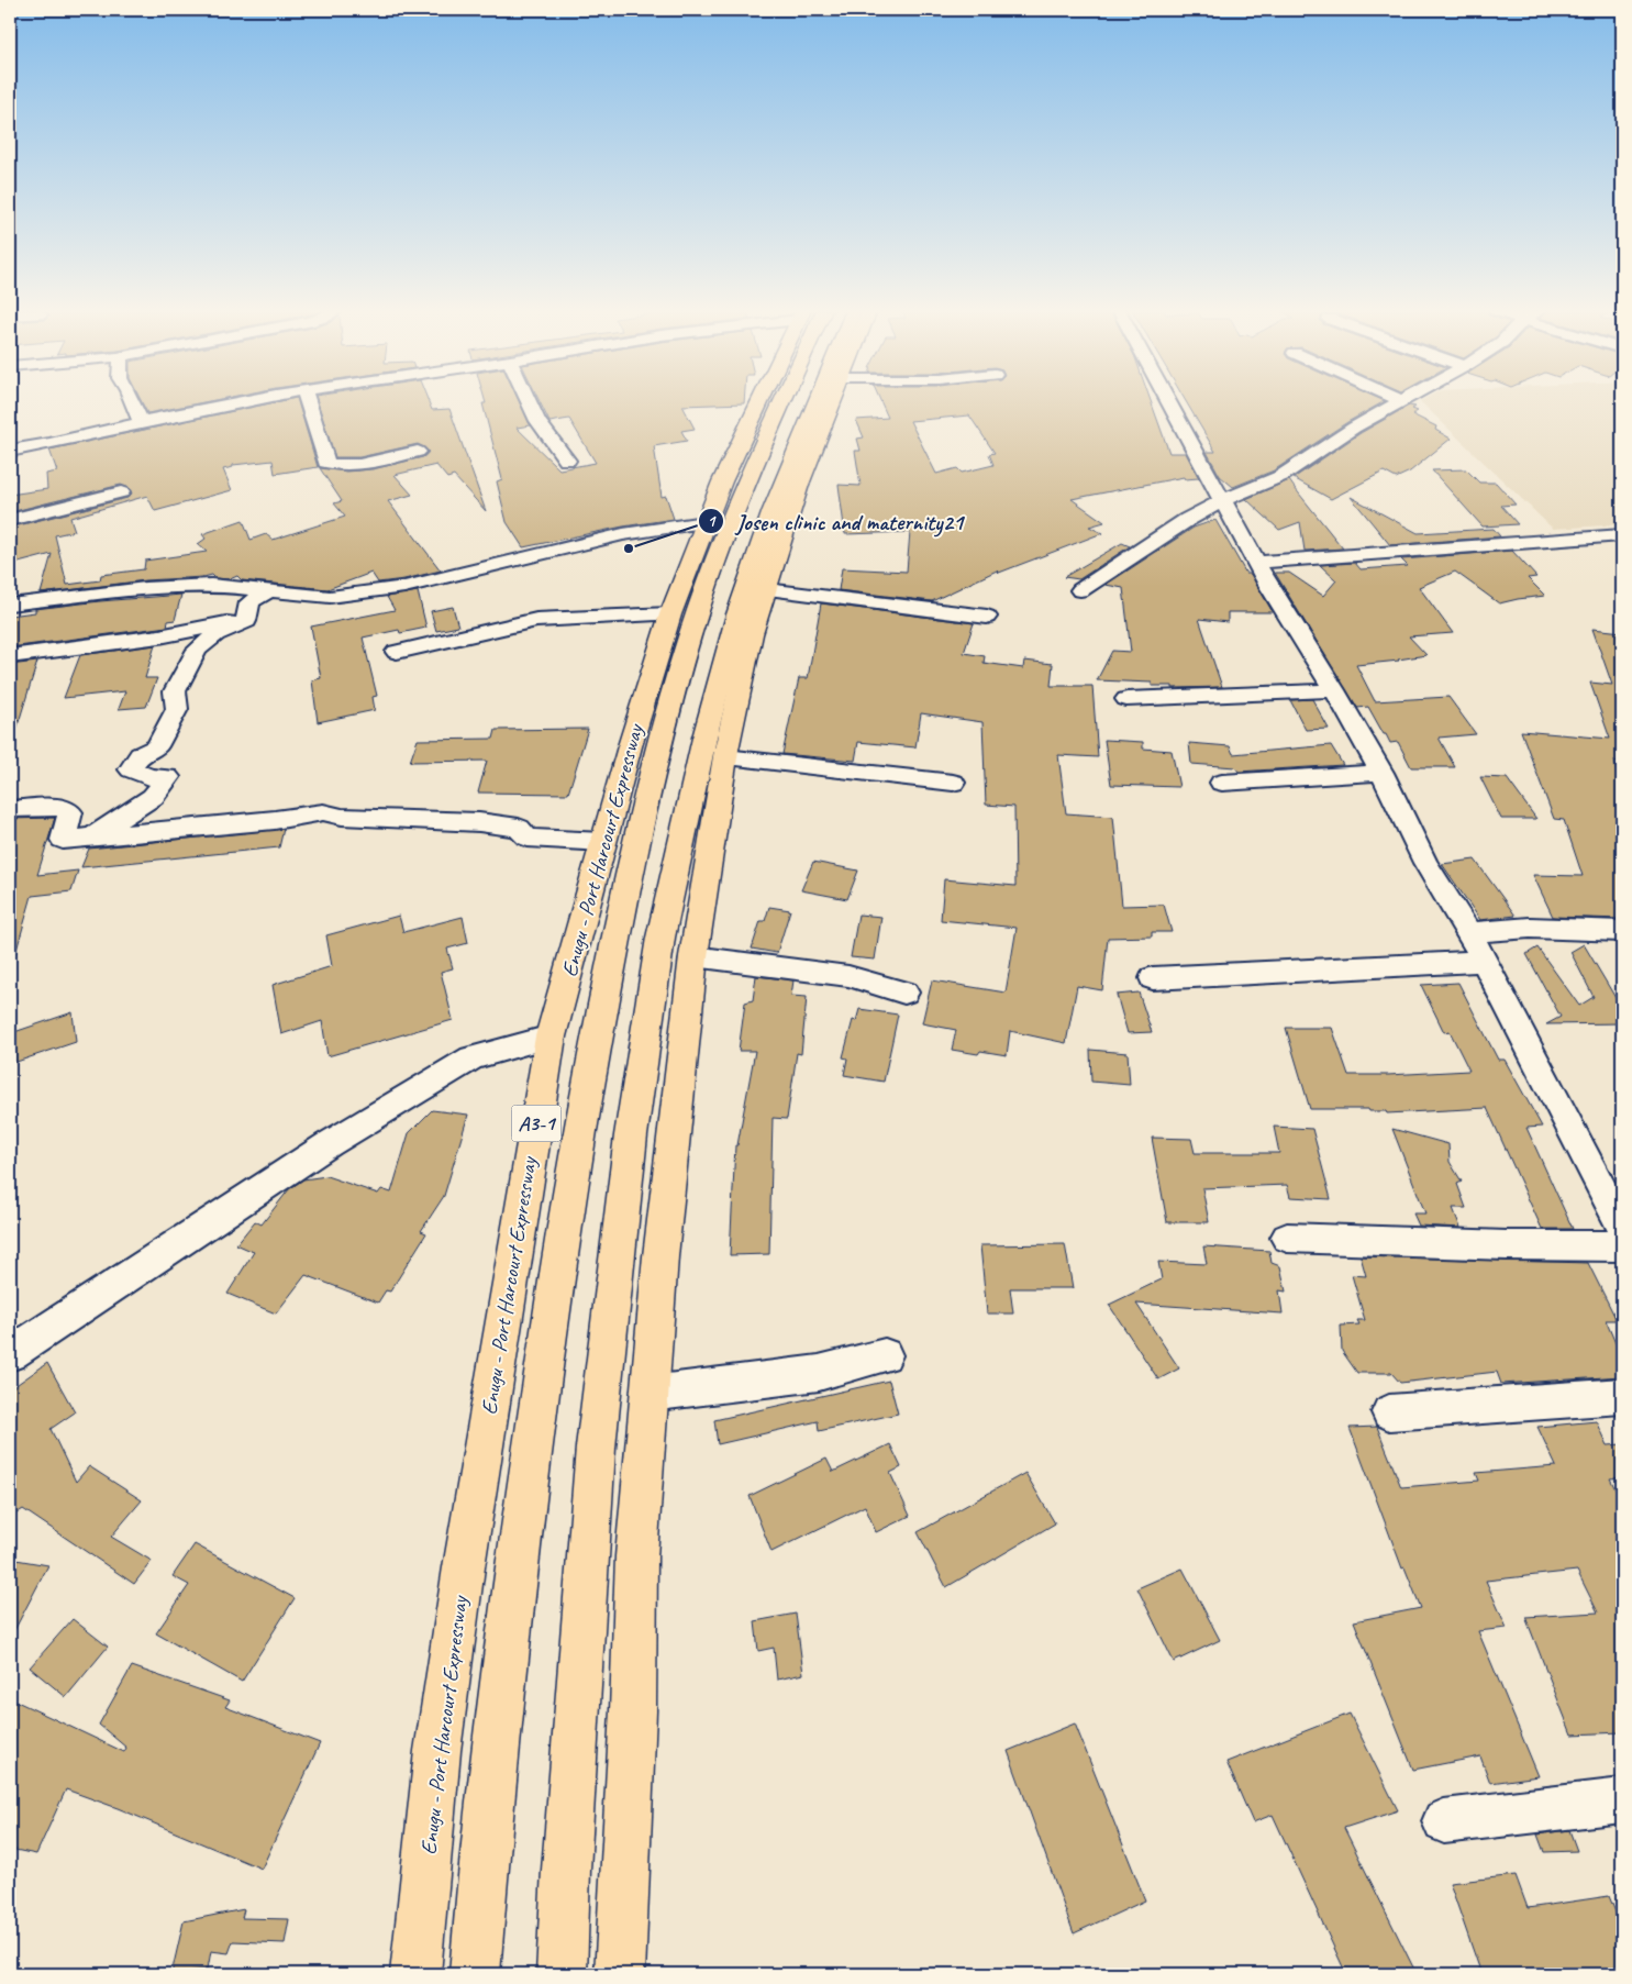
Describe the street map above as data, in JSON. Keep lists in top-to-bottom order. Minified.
{"streets":{"main road":["Enugu - Port Harcourt Expressway","A3-1"]},"places":["Josen clinic and maternity21"]}
